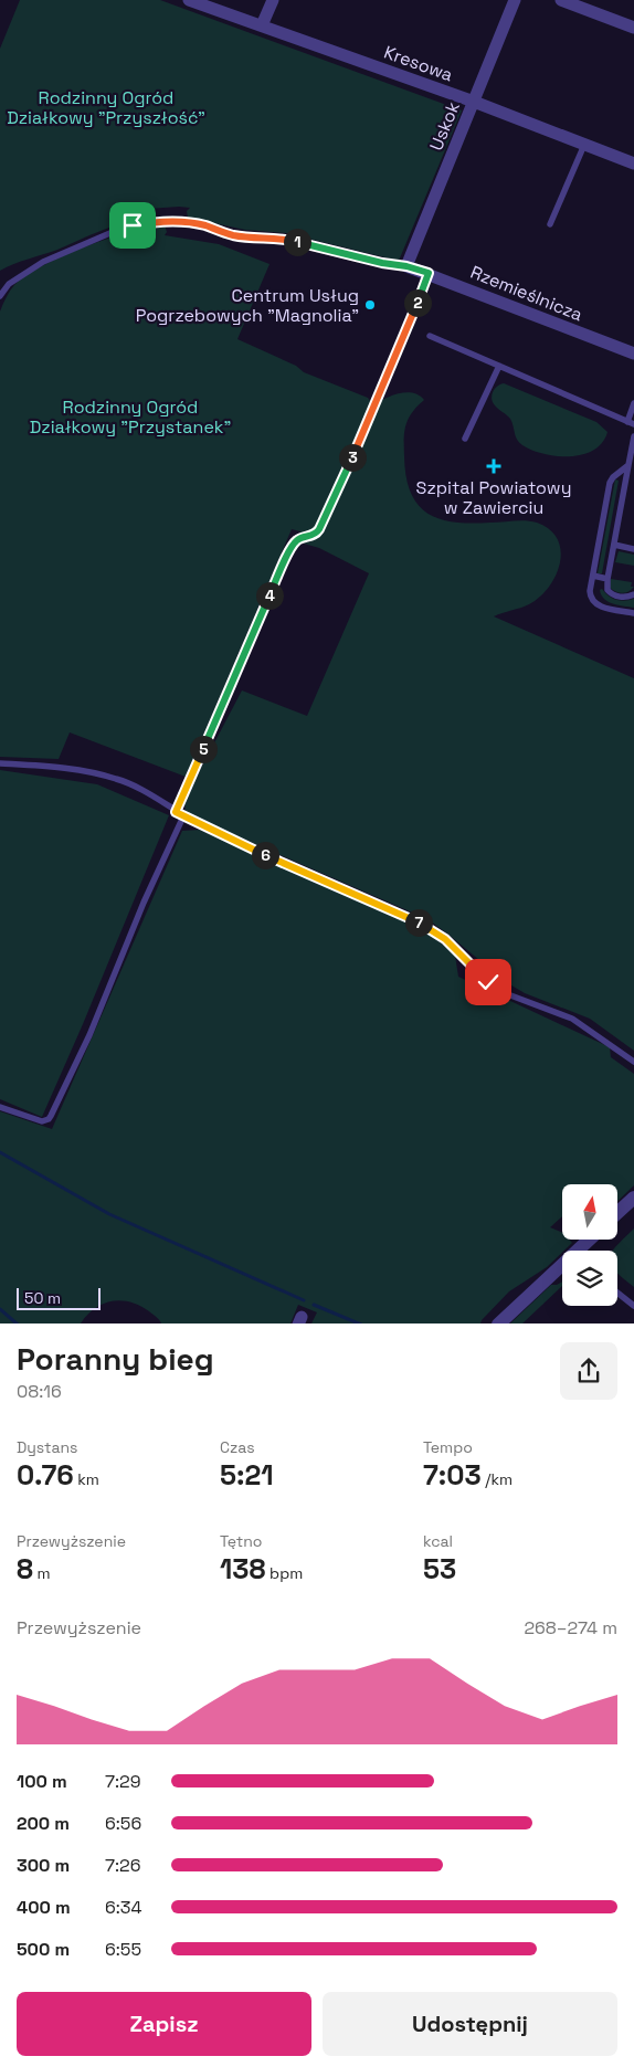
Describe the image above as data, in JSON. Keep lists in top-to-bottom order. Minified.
{"streets":{"street":["Kresowa","Uskok","Rzemieślnicza"]},"crossings":[["Kresowa","Uskok"],["Uskok","Rzemieślnicza"]],"parks":["Rodzinny Ogród Działkowy \"Przyszłość\"","Rodzinny Ogród Działkowy \"Przystanek\""],"places":{"other":["Centrum Usług Pogrzebowych \"Magnolia\""],"health":["Szpital Powiatowy w Zawierciu"]},"scale_bar":"50 m","north":"top","page":{"pins":["1","2","3","4","5","6","7"],"scale":"50 m","heading":["Poranny bieg","08:16"],"stats":[["Dystans","0.76 km"],["Czas","5:21"],["Tempo","7:03 /km"],["Przewyższenie","8 m"],["Tętno","138 bpm"],["kcal","53"]],"chart":["Przewyższenie","268–274 m"],"list":[{"name":"100 m","note":"7:29"},{"name":"200 m","note":"6:56"},{"name":"300 m","note":"7:26"},{"name":"400 m","note":"6:34"},{"name":"500 m","note":"6:55"}],"buttons":["Zapisz","Udostępnij"]}}
